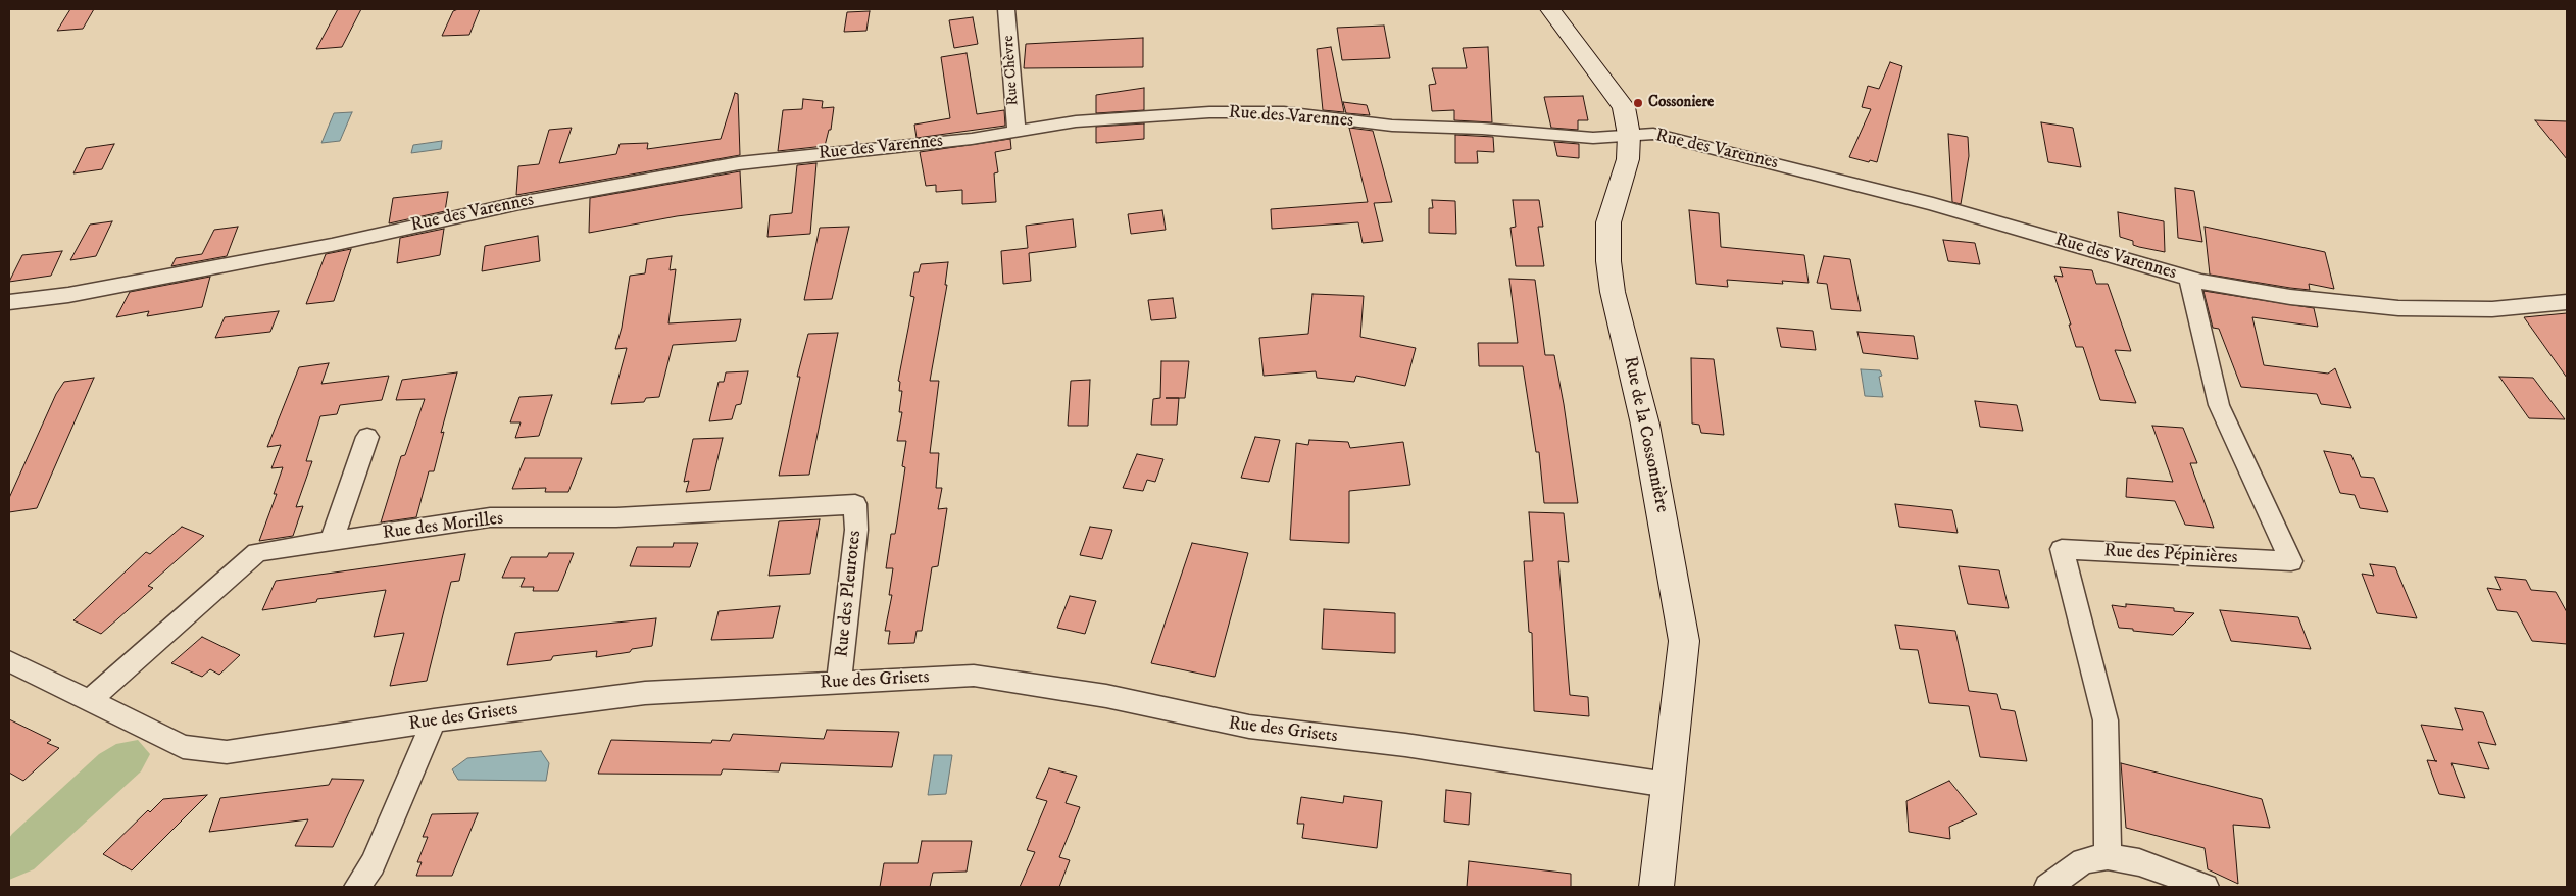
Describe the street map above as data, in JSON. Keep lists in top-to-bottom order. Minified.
{"streets":{"street":["Rue Chèvre","Rue des Varennes","Rue de la Cossonnière","Rue des Morilles","Rue des Pépinières","Rue des Pleurotes","Rue des Grisets"]},"crossings":[["Rue Chèvre","Rue des Varennes"],["Rue des Varennes","Rue de la Cossonnière"],["Rue des Varennes","Rue des Pépinières"],["Rue de la Cossonnière","Rue des Grisets"],["Rue des Morilles","Rue des Pleurotes"],["Rue des Morilles","Rue des Grisets"],["Rue des Pleurotes","Rue des Grisets"]],"places":["Cossoniere"]}
